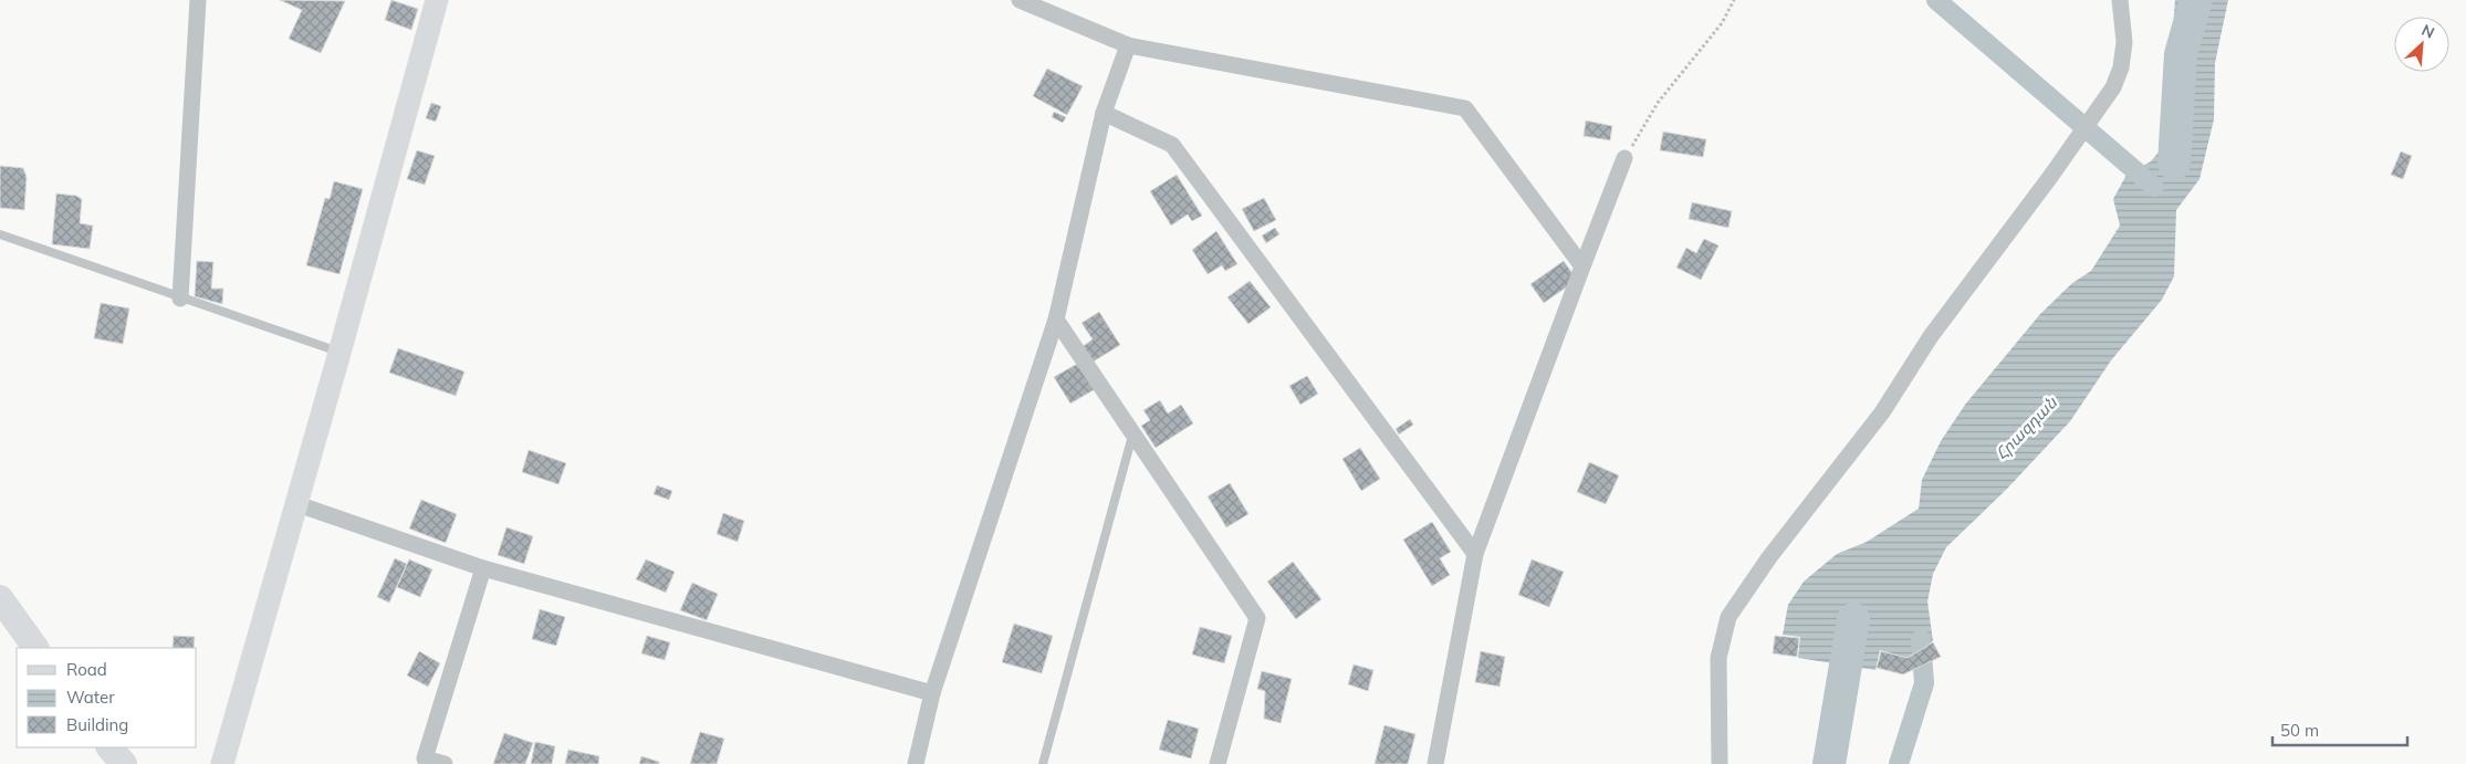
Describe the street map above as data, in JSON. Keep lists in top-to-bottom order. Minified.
{"water":["Հրազդան"],"legend":["Road","Water","Building"],"scale_bar":"50 m","north":"top right"}
